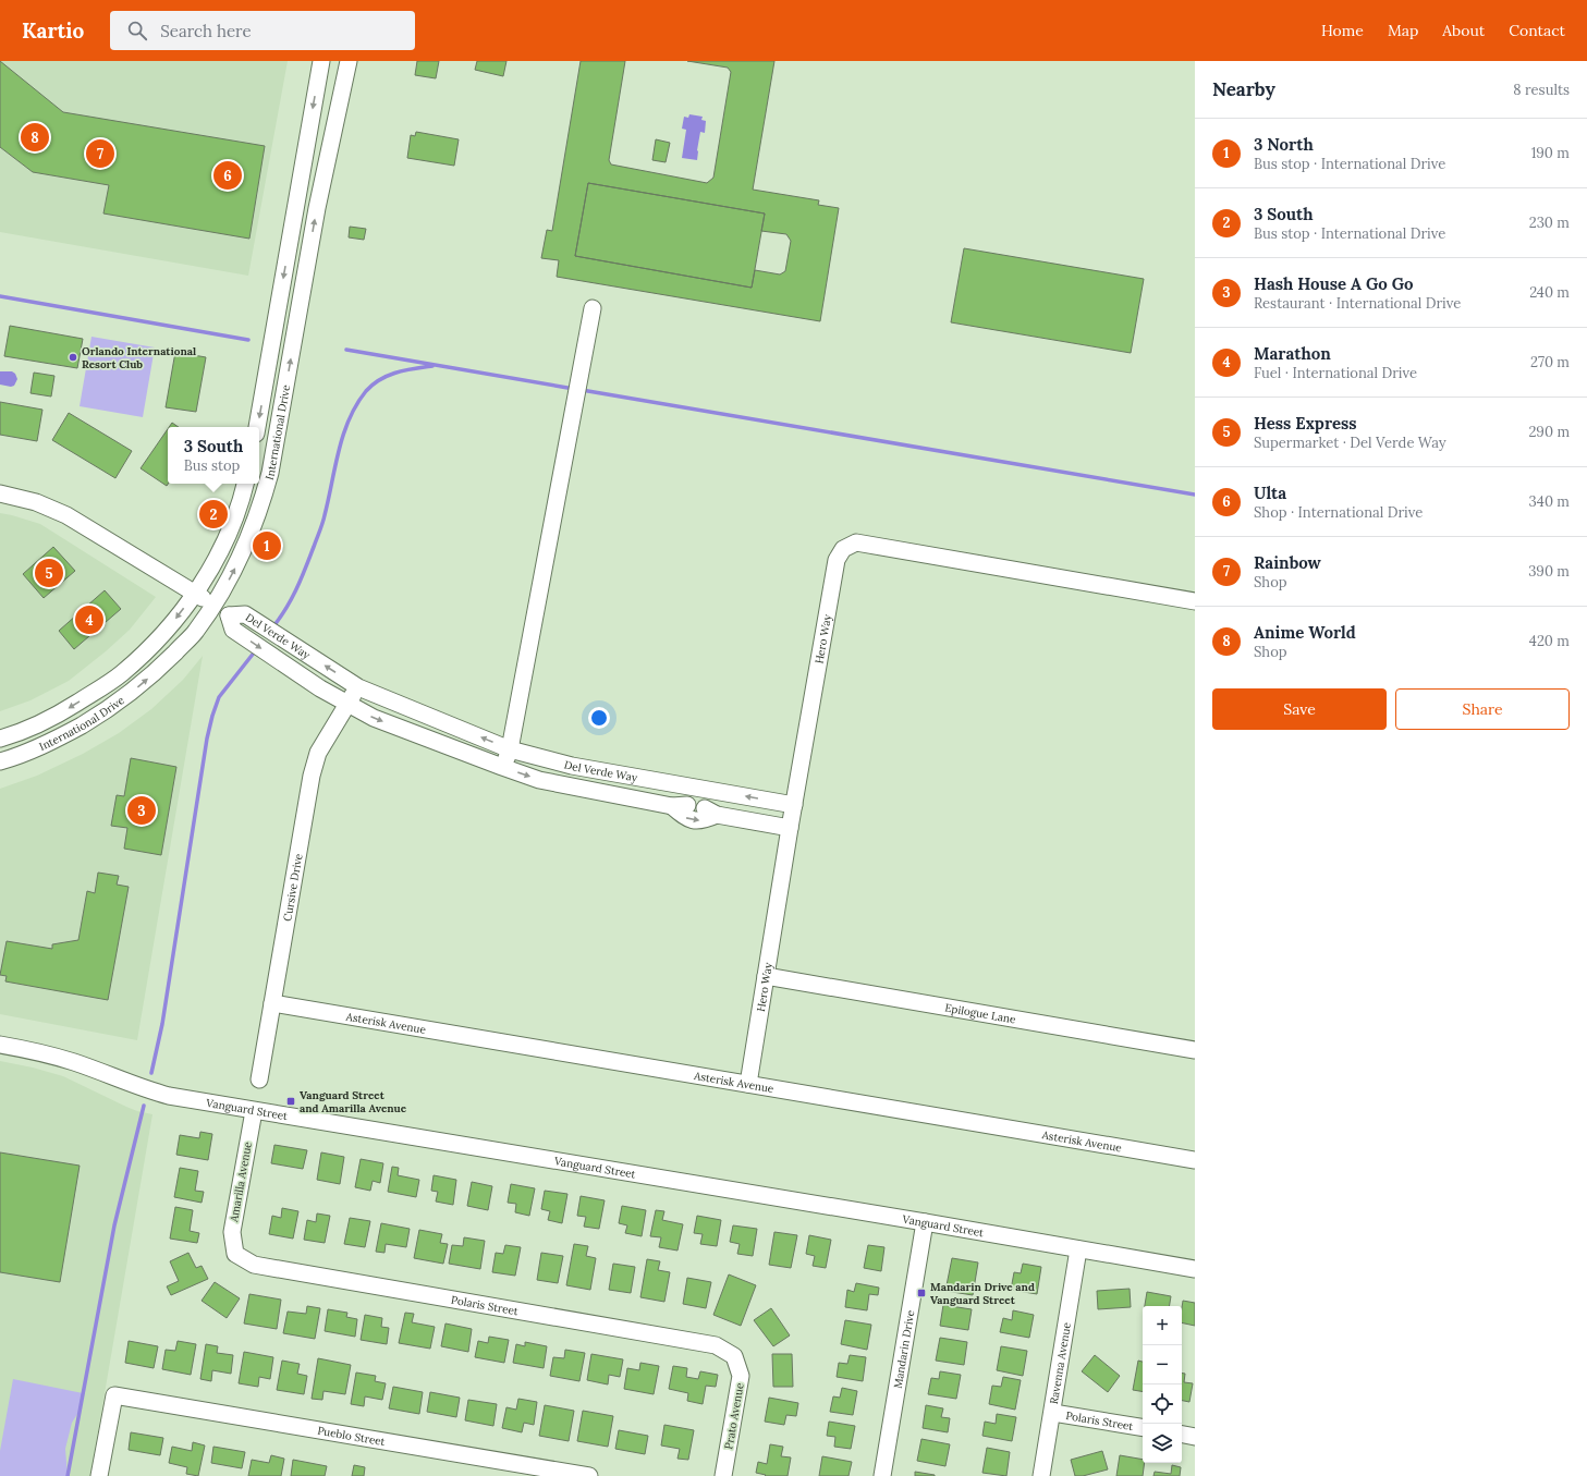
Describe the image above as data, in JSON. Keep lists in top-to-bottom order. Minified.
{"streets":{"street":["International Drive","Del Verde Way","Hero Way","Cursive Drive","Epilogue Lane","Asterisk Avenue","Vanguard Street","Amarilla Avenue","Polaris Street","Mandarin Drive","Ravenna Avenue","Prato Avenue","Pueblo Street"]},"crossings":[["Del Verde Way","Hero Way"],["Del Verde Way","Cursive Drive"],["Hero Way","Epilogue Lane"],["Hero Way","Asterisk Avenue"],["Cursive Drive","Asterisk Avenue"],["Vanguard Street","Amarilla Avenue"],["Vanguard Street","Mandarin Drive"],["Vanguard Street","Ravenna Avenue"],["Amarilla Avenue","Polaris Street"],["Polaris Street","Ravenna Avenue"],["Polaris Street","Prato Avenue"]],"places":{"other":["Orlando International Resort Club"],"transit":["Vanguard Street and Amarilla Avenue","Mandarin Drive and Vanguard Street"]},"page":{"header":"Kartio","search":"Search here","nav":["Home","Map","About","Contact"],"heading":["Nearby","8 results"],"list":[{"mark":"1","name":"3 North","note":"Bus stop · International Drive","value":"190 m"},{"mark":"2","name":"3 South","note":"Bus stop · International Drive","value":"230 m"},{"mark":"3","name":"Hash House A Go Go","note":"Restaurant · International Drive","value":"240 m"},{"mark":"4","name":"Marathon","note":"Fuel · International Drive","value":"270 m"},{"mark":"5","name":"Hess Express","note":"Supermarket · Del Verde Way","value":"290 m"},{"mark":"6","name":"Ulta","note":"Shop · International Drive","value":"340 m"},{"mark":"7","name":"Rainbow","note":"Shop","value":"390 m"},{"mark":"8","name":"Anime World","note":"Shop","value":"420 m"}],"pins":["8","7","6","2","1","5","4","3"],"popup":["3 South","Bus stop"],"buttons":["Save","Share"],"map_buttons":["+","−"]}}
